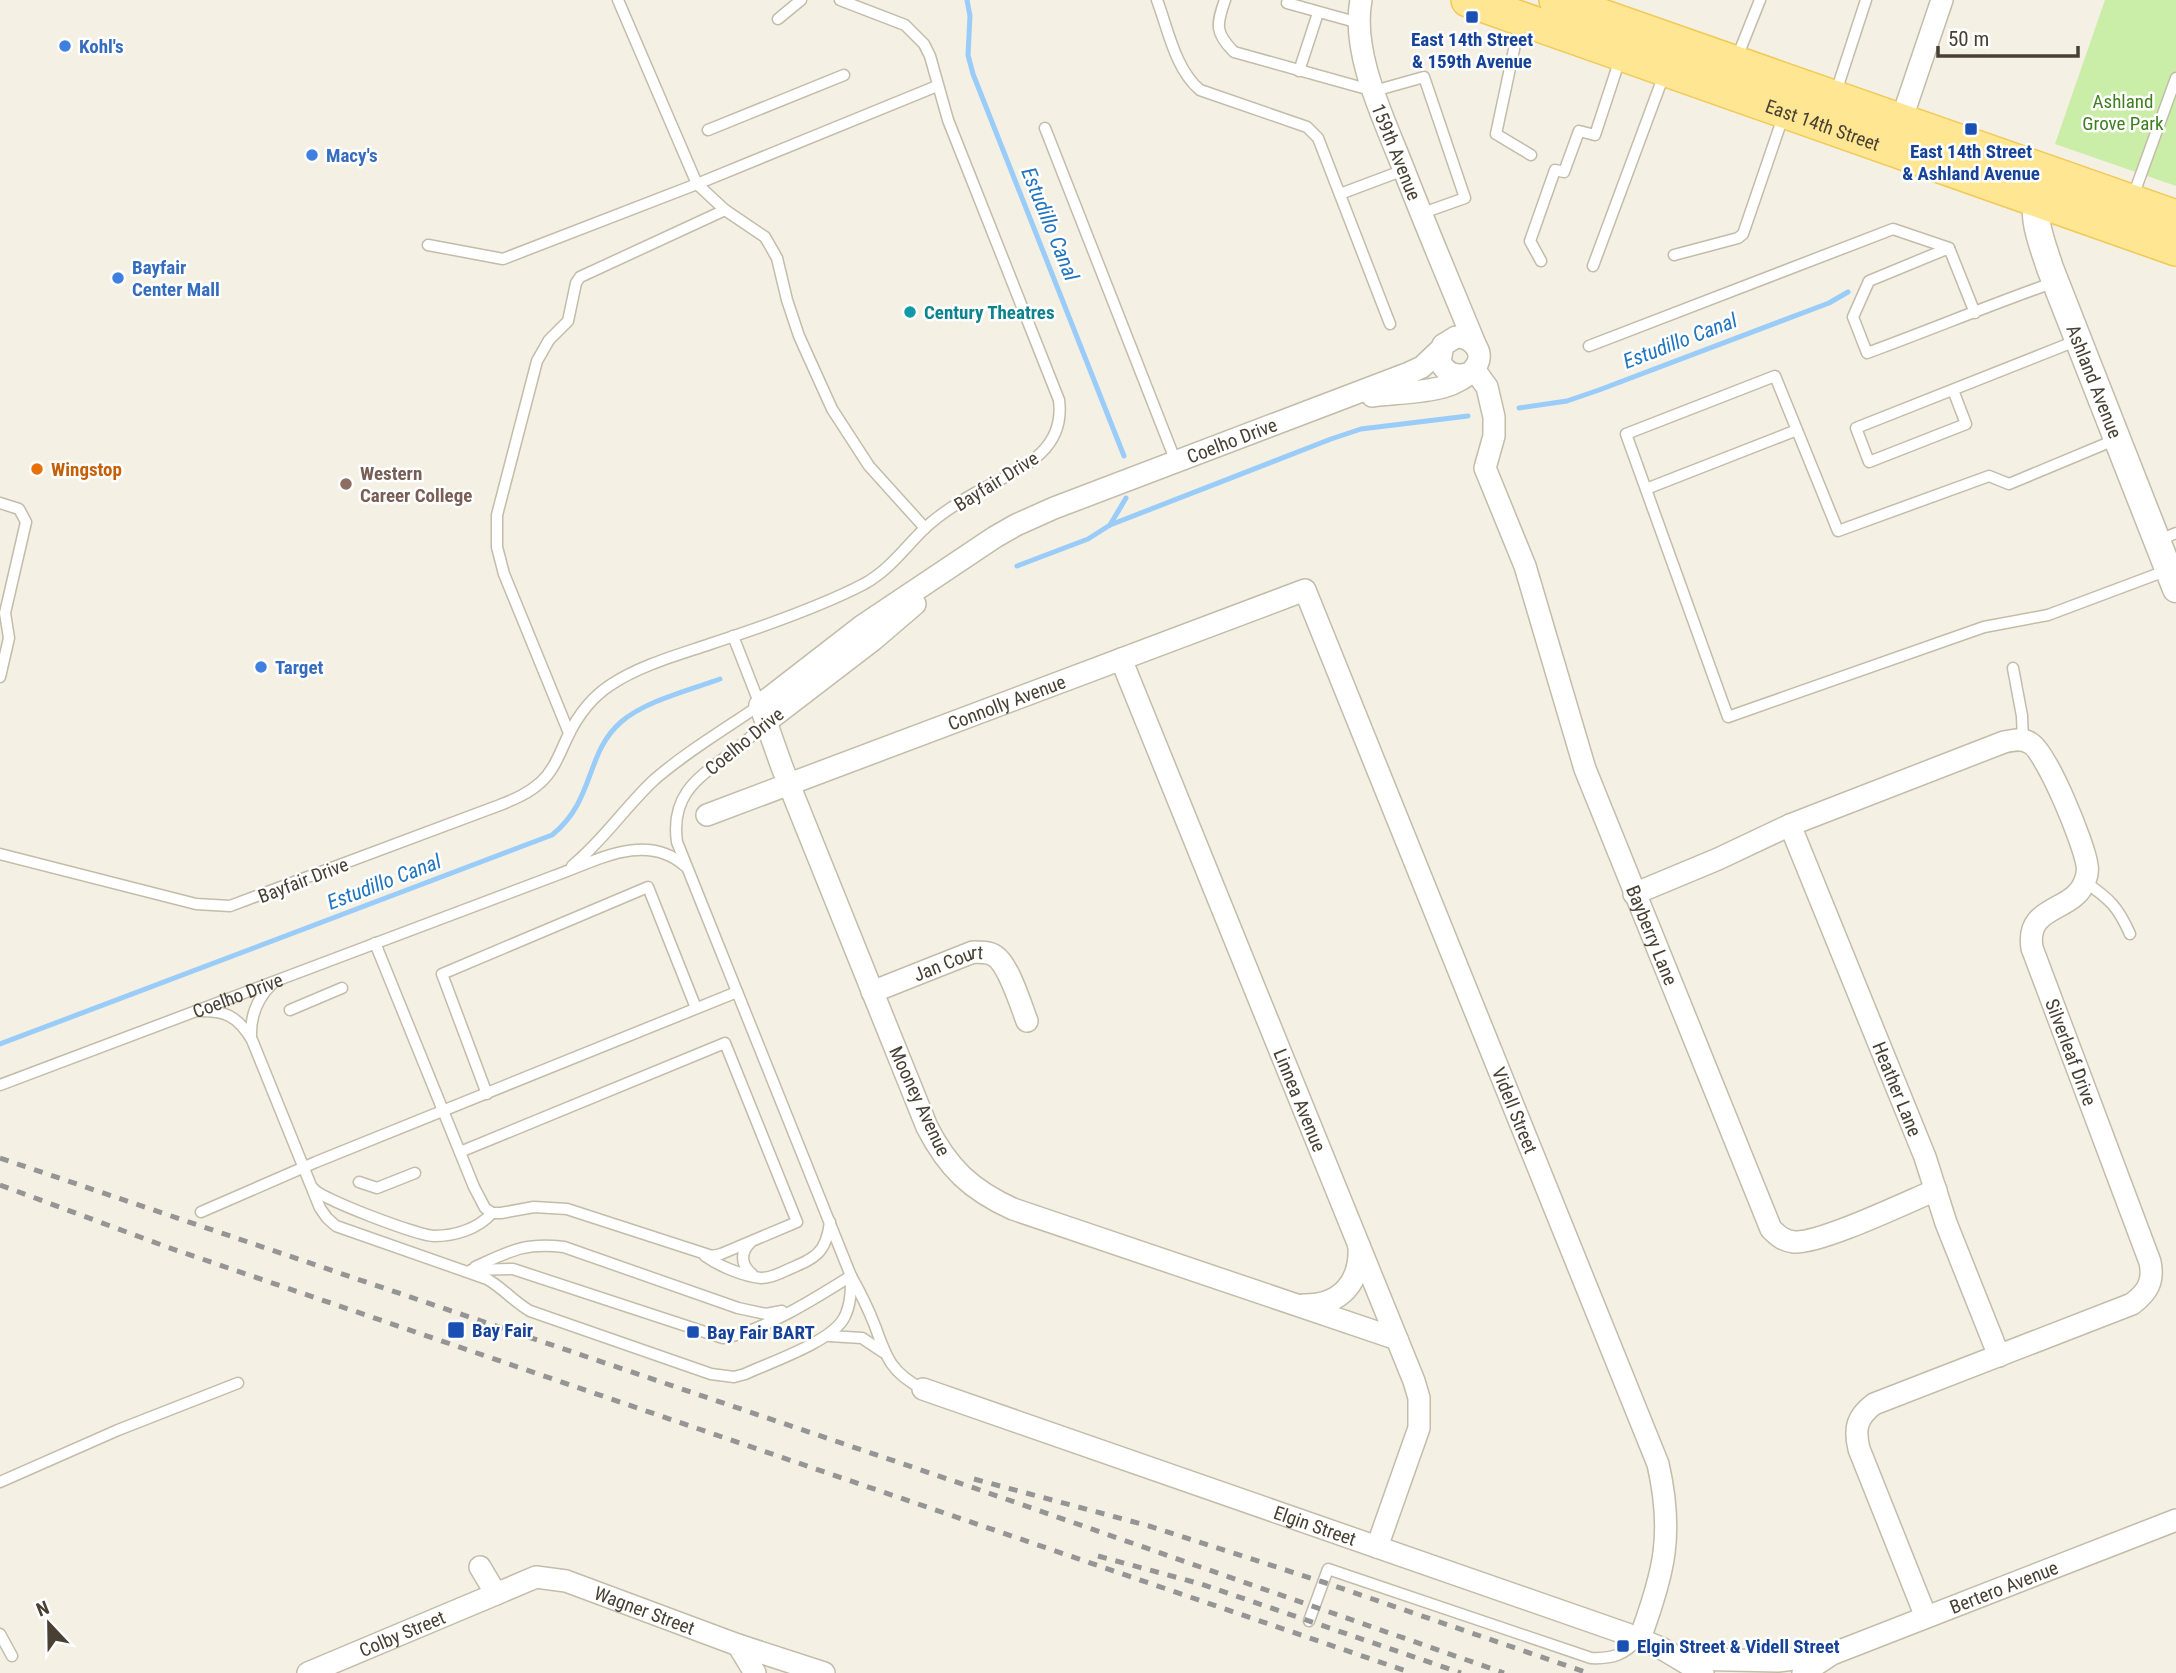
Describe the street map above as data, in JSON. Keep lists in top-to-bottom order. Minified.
{"streets":{"main road":["East 14th Street"],"street":["159th Avenue","Ashland Avenue","Coelho Drive","Connolly Avenue","Bayberry Lane","Jan Court","Silverleaf Drive","Heather Lane","Linnea Avenue","Mooney Avenue","Videll Street","Elgin Street","Bertero Avenue","Wagner Street","Colby Street"],"lane":["Bayfair Drive"]},"crossings":[["East 14th Street","Ashland Avenue"],["159th Avenue","Coelho Drive"],["159th Avenue","Bayberry Lane"],["Coelho Drive","Mooney Avenue"],["Connolly Avenue","Linnea Avenue"],["Connolly Avenue","Mooney Avenue"],["Connolly Avenue","Videll Street"],["Bayberry Lane","Heather Lane"],["Jan Court","Mooney Avenue"],["Silverleaf Drive","Heather Lane"],["Silverleaf Drive","Bertero Avenue"],["Linnea Avenue","Mooney Avenue"],["Linnea Avenue","Elgin Street"],["Videll Street","Elgin Street"],["Elgin Street","Bertero Avenue"],["Wagner Street","Colby Street"]],"water":["Estudillo Canal"],"parks":["Ashland Grove Park"],"places":{"transit":["East 14th Street & 159th Avenue","East 14th Street & Ashland Avenue","Bay Fair","Bay Fair BART","Elgin Street & Videll Street"],"other":["Kohl's","Macy's","Bayfair Center Mall","Century Theatres","Wingstop","Western Career College","Target"]},"scale_bar":"50 m","north":"top"}
